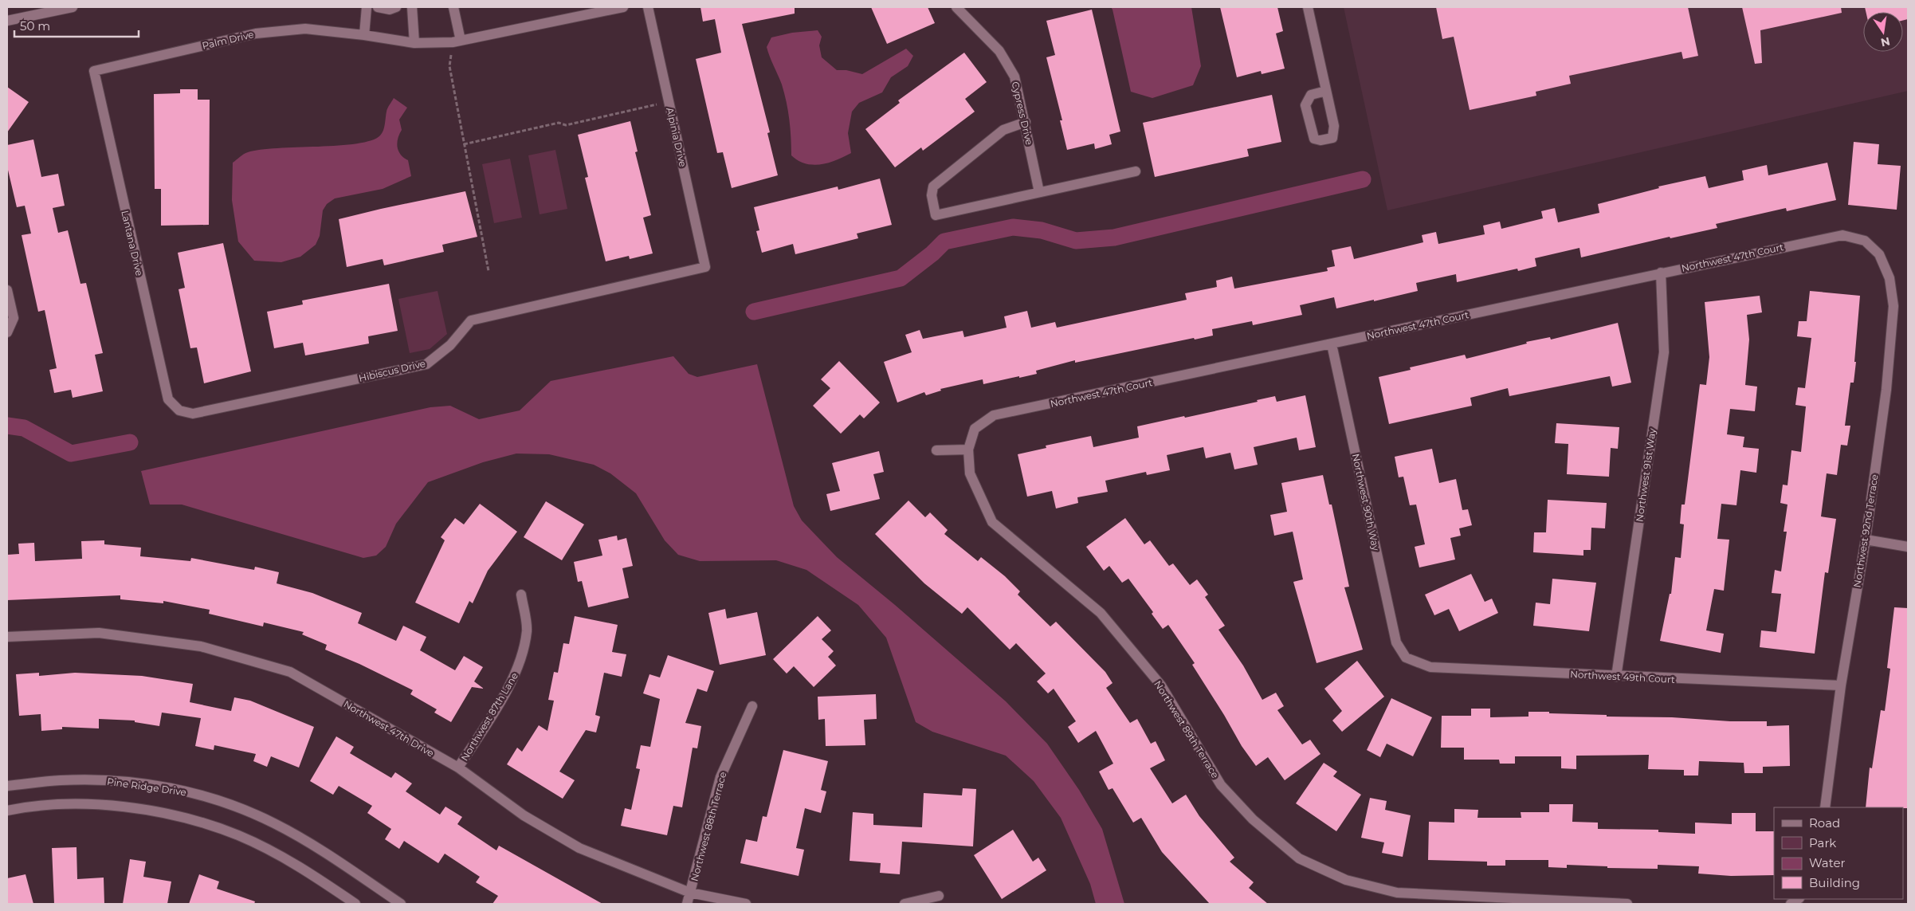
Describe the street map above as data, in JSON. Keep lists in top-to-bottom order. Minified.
{"streets":{"street":["Palm Drive","Cypress Drive","Alpinia Drive","Lantana Drive","Northwest 47th Court","Hibiscus Drive","Northwest 91st Way","Northwest 90th Way","Northwest 92nd Terrace","Northwest 49th Court","Northwest 87th Lane","Northwest 47th Drive","Northwest 89th Terrace","Pine Ridge Drive","Northwest 88th Terrace"]},"crossings":[["Palm Drive","Lantana Drive"],["Alpinia Drive","Hibiscus Drive"],["Lantana Drive","Hibiscus Drive"],["Northwest 47th Court","Northwest 91st Way"],["Northwest 47th Court","Northwest 90th Way"],["Northwest 47th Court","Northwest 92nd Terrace"],["Northwest 47th Court","Northwest 89th Terrace"],["Northwest 91st Way","Northwest 49th Court"],["Northwest 90th Way","Northwest 49th Court"],["Northwest 92nd Terrace","Northwest 49th Court"],["Northwest 87th Lane","Northwest 47th Drive"],["Northwest 47th Drive","Northwest 88th Terrace"]],"legend":["Road","Park","Water","Building"],"scale_bar":"50 m","north":"bottom"}
